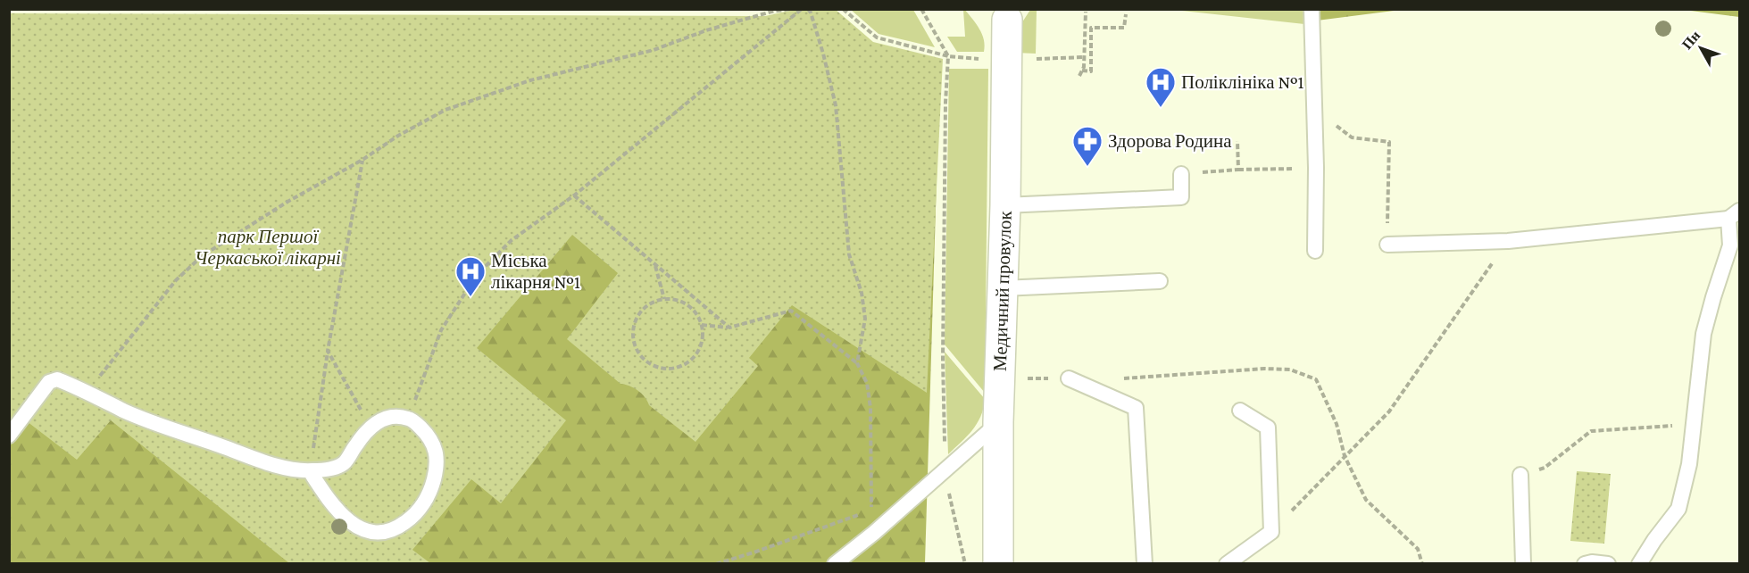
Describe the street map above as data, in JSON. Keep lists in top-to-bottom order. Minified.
{"streets":{"street":["Медичний провулок"]},"parks":["парк Першої Черкаської лікарні"],"places":{"hospital":["Поліклініка №1","Міська лікарня №1"],"pharmacy":["Здорова Родина"]},"north":"top left"}
